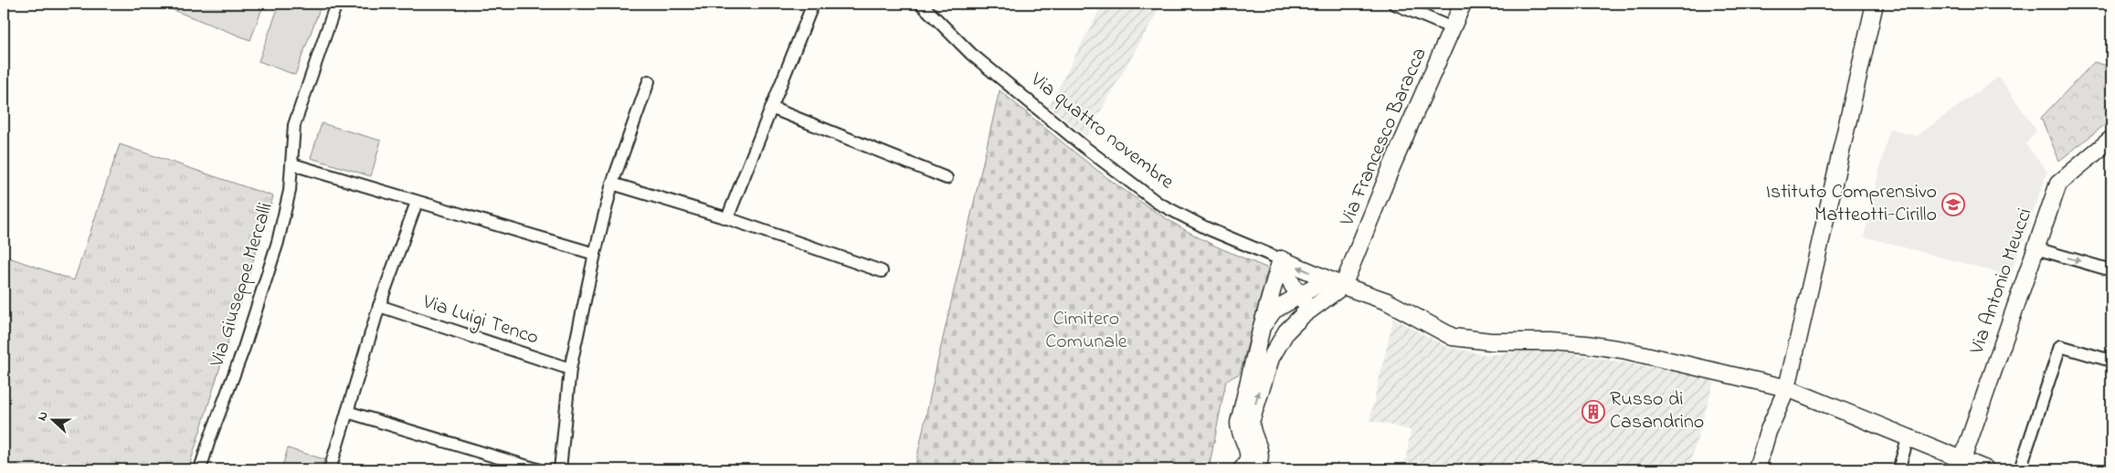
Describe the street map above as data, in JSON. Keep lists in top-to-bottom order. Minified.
{"streets":{"street":["Via quattro novembre","Via Francesco Baracca","Via Antonio Meucci","Via Giuseppe Mercalli","Via Luigi Tenco"]},"parks":["Cimitero Comunale"],"places":{"school or university":["Istituto Comprensivo Matteotti-Cirillo"],"building":["Russo di Casandrino"]},"north":"left"}
